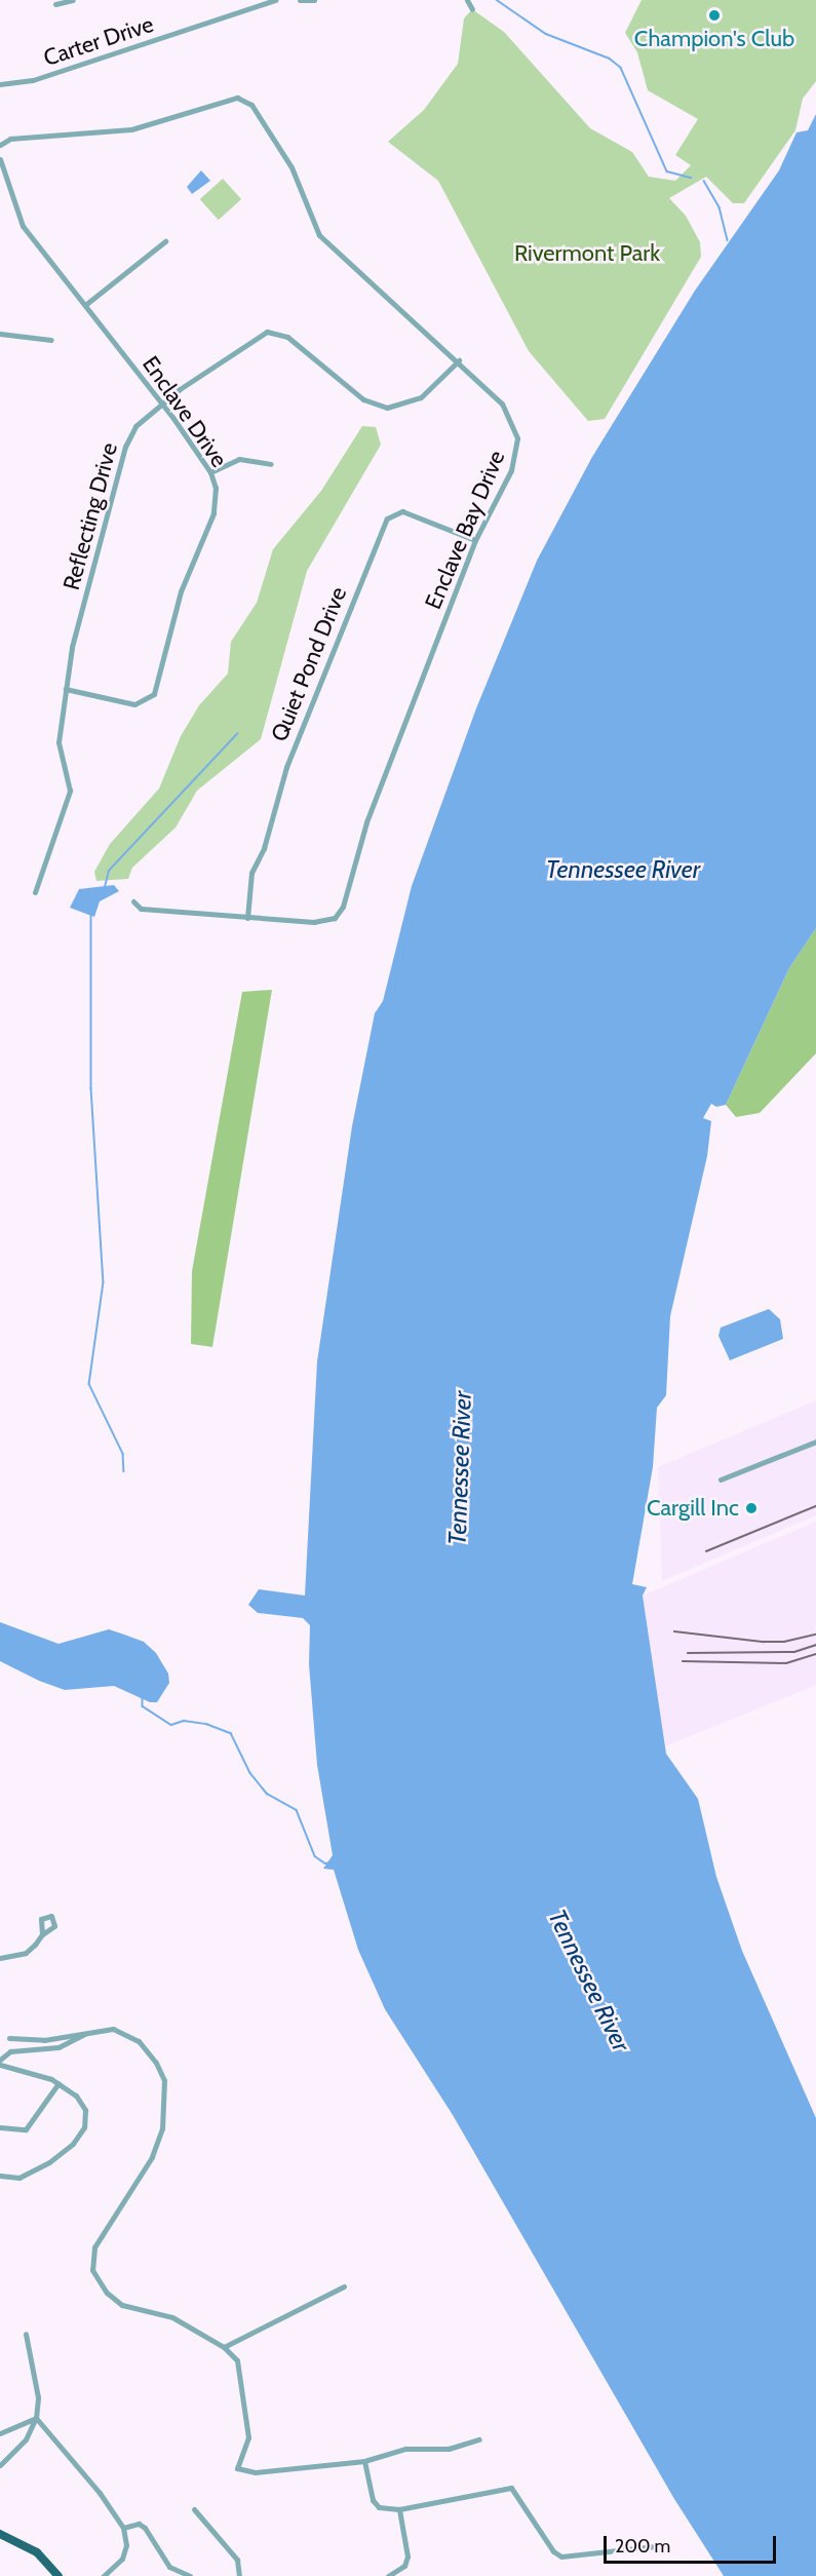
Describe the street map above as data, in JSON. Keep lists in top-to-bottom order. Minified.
{"streets":{"street":["Carter Drive","Enclave Drive","Reflecting Drive","Enclave Bay Drive","Quiet Pond Drive"]},"crossings":[["Enclave Drive","Reflecting Drive"],["Reflecting Drive","Enclave Bay Drive"],["Enclave Bay Drive","Quiet Pond Drive"]],"water":["Tennessee River"],"parks":["Rivermont Park"],"places":["Champion's Club","Cargill Inc"],"scale_bar":"200 m"}
